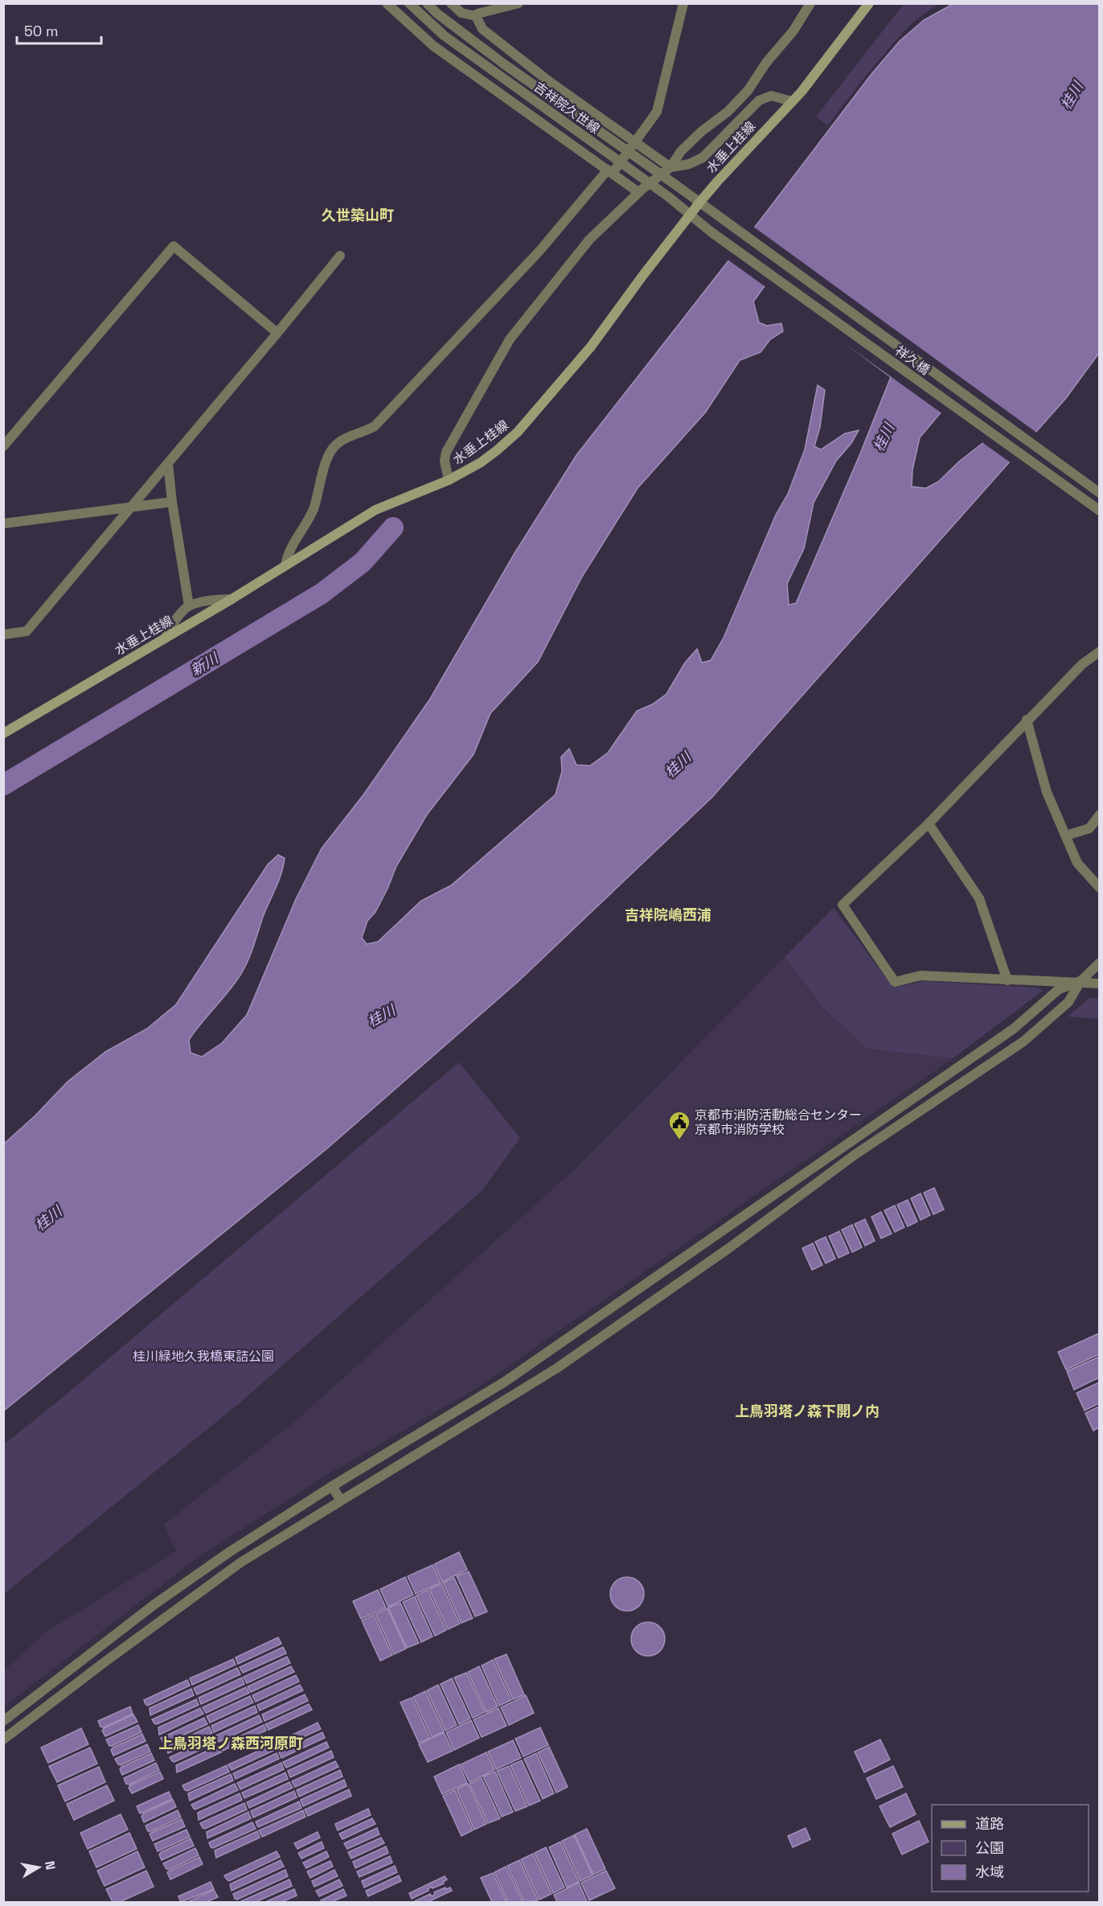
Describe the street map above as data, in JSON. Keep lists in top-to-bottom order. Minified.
{"streets":{"main road":["水垂上桂線"],"street":["吉祥院久世線","祥久橋"]},"crossings":[["吉祥院久世線","水垂上桂線"],["吉祥院久世線","祥久橋"]],"districts":["久世築山町","吉祥院嶋西浦","上鳥羽塔ノ森下開ノ内","上鳥羽塔ノ森西河原町"],"water":["桂川","新川"],"parks":["桂川緑地久我橋東詰公園"],"places":{"public building":["京都市消防活動総合センター 京都市消防学校"]},"legend":["道路","公園","水域"],"scale_bar":"50 m","north":"right"}
